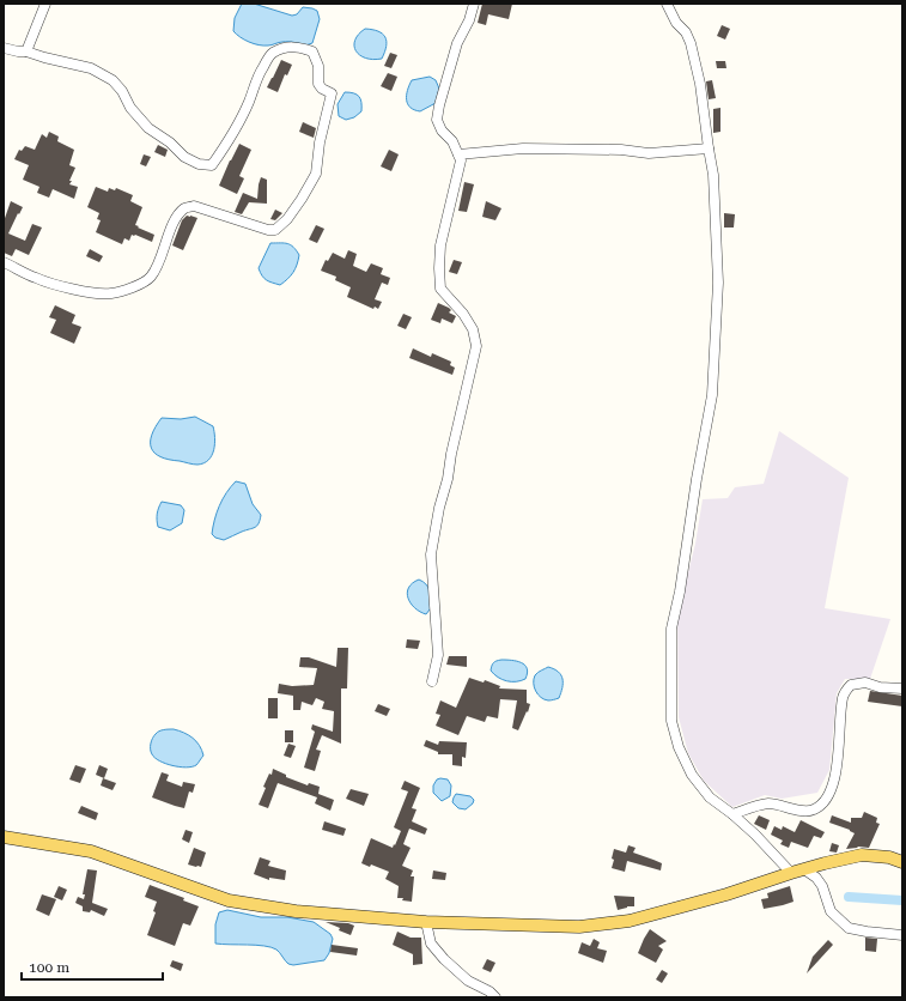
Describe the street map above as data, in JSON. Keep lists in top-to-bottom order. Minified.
{"scale_bar":"100 m"}
